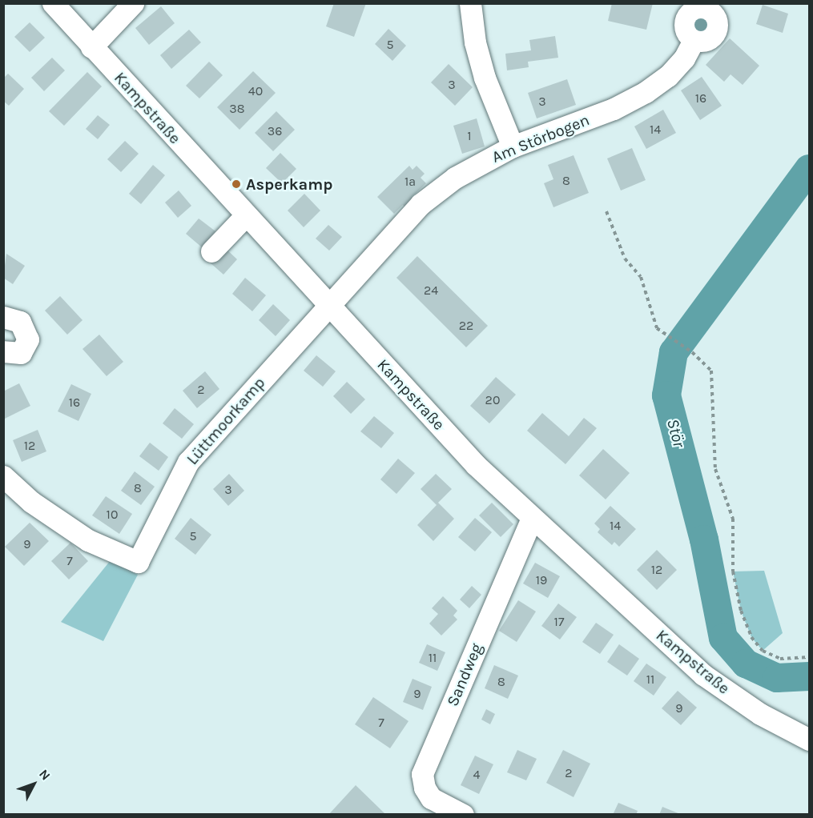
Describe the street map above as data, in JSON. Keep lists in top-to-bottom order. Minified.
{"streets":{"street":["Kampstraße","Am Störbogen","Lüttmoorkamp","Sandweg"]},"crossings":[["Kampstraße","Am Störbogen"],["Kampstraße","Lüttmoorkamp"],["Kampstraße","Sandweg"],["Am Störbogen","Lüttmoorkamp"]],"water":["Stör"],"places":["Asperkamp"],"house_numbers":["5","3","40","16","3","38","14","36","1","8","1a","24","22","2","20","16","12","8","3","10","14","5","9","7","12","19","17","11","11","8","9","9","7","2","4"],"north":"top right"}
